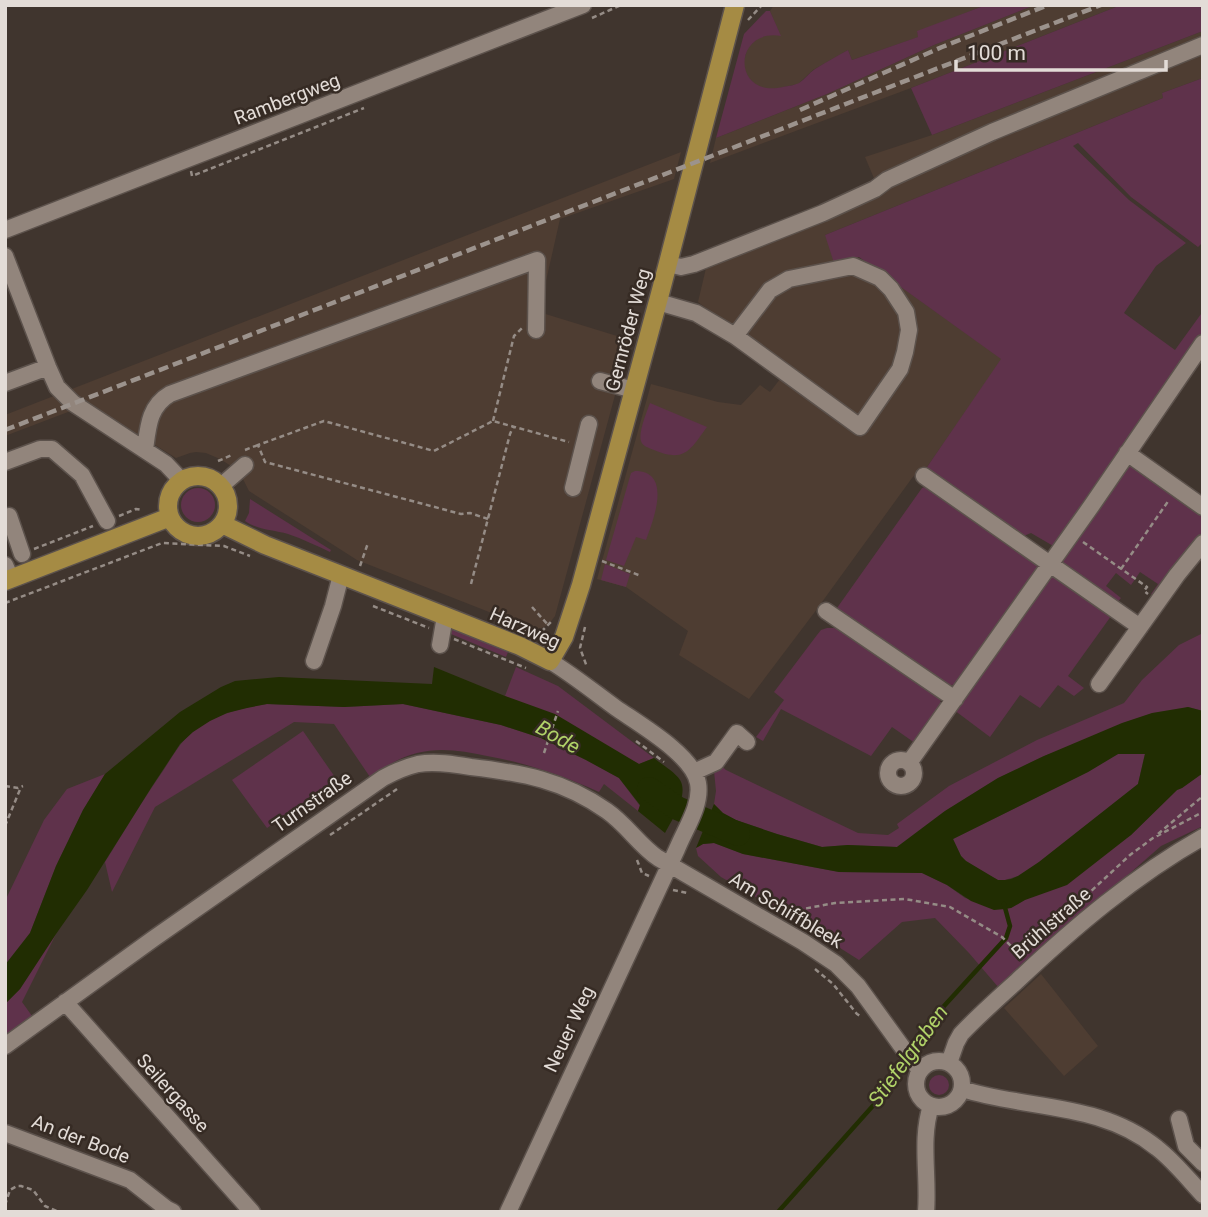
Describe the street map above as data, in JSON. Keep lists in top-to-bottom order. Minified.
{"streets":{"main road":["Gernröder Weg","Harzweg"],"street":["Rambergweg","Turnstraße","Am Schiffbleek","Brühlstraße","Neuer Weg","Seilergasse","An der Bode"]},"crossings":[["Gernröder Weg","Harzweg"],["Turnstraße","Am Schiffbleek"],["Turnstraße","Neuer Weg"],["Turnstraße","Seilergasse"],["Am Schiffbleek","Brühlstraße"],["Am Schiffbleek","Neuer Weg"]],"water":["Bode","Stiefelgraben"],"scale_bar":"100 m"}
